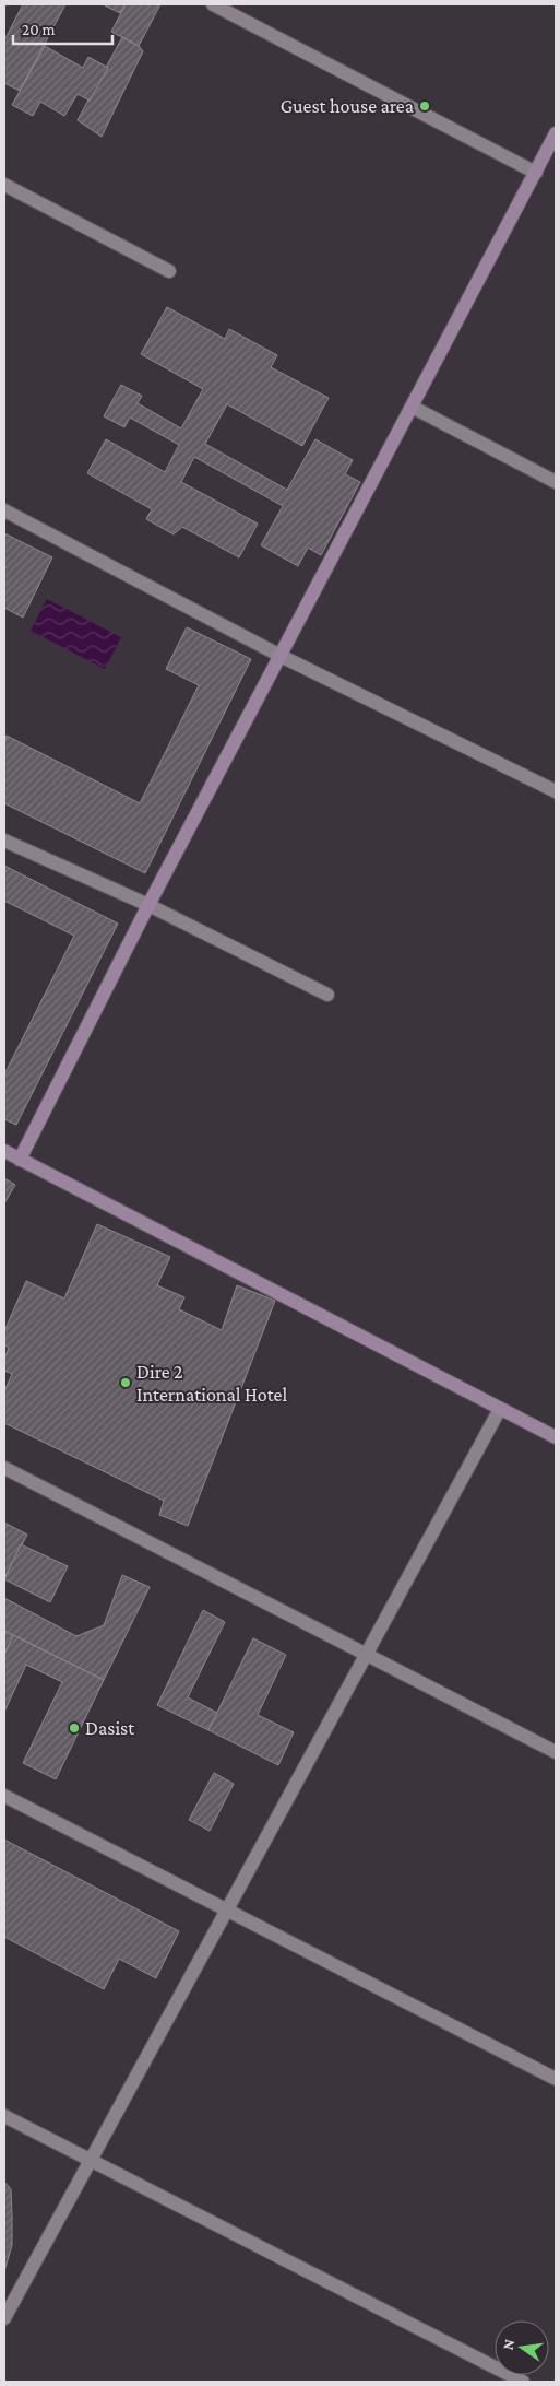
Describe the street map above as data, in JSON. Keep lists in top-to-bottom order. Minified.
{"places":["Guest house area","Dire 2 International Hotel","Dasist"],"scale_bar":"20 m","north":"left"}
